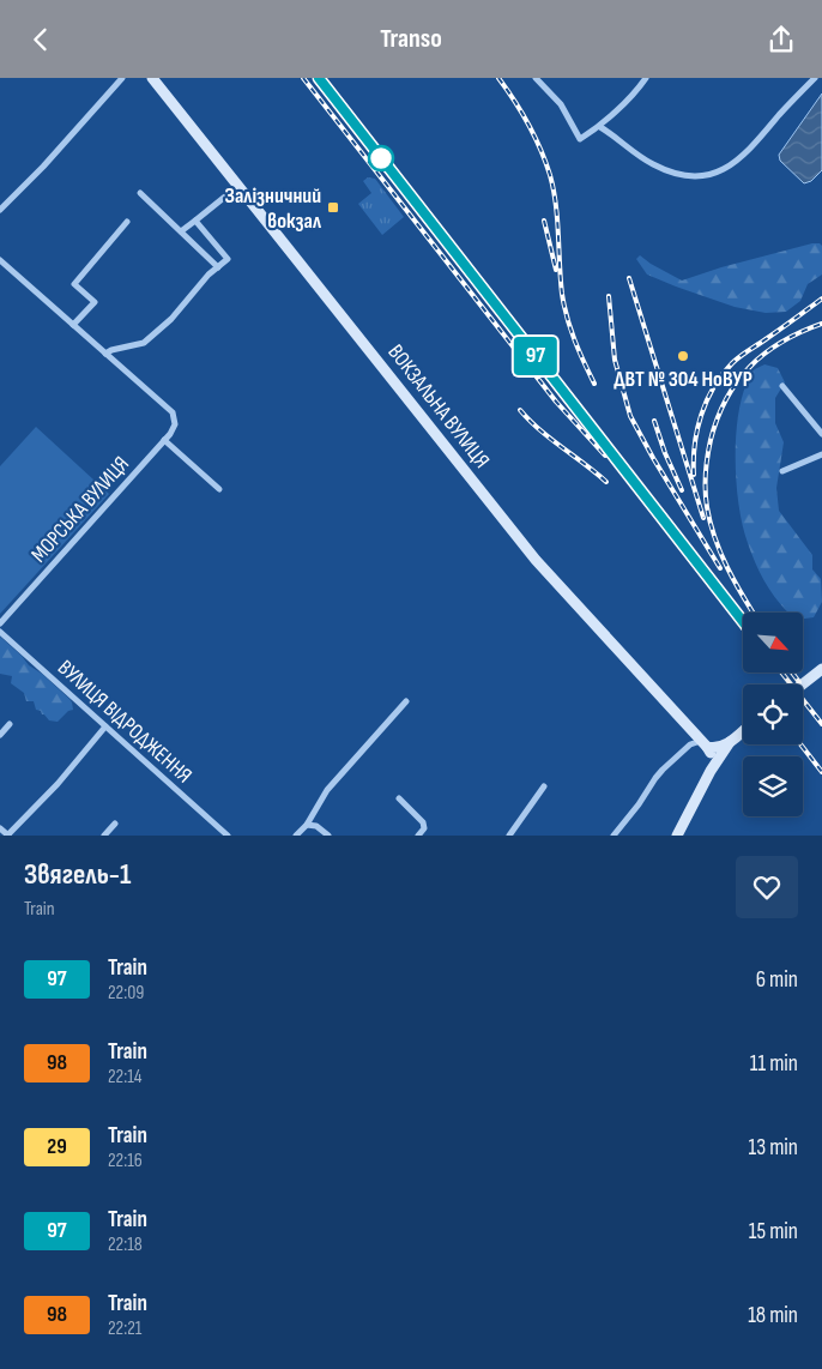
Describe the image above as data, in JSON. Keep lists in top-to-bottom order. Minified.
{"streets":{"street":["ВОКЗАЛЬНА ВУЛИЦЯ","МОРСЬКА ВУЛИЦЯ","ВУЛИЦЯ ВІДРОДЖЕННЯ"]},"places":{"transit":["Залізничний вокзал"],"other":["ДВТ № 304 НоВУР"]},"north":"bottom right","page":{"header":"Transo","on_map":"97","heading":["Звягель-1","Train"],"list":[{"mark":"97","name":"Train","note":"22:09","value":"6 min"},{"mark":"98","name":"Train","note":"22:14","value":"11 min"},{"mark":"29","name":"Train","note":"22:16","value":"13 min"},{"mark":"97","name":"Train","note":"22:18","value":"15 min"},{"mark":"98","name":"Train","note":"22:21","value":"18 min"}]}}
